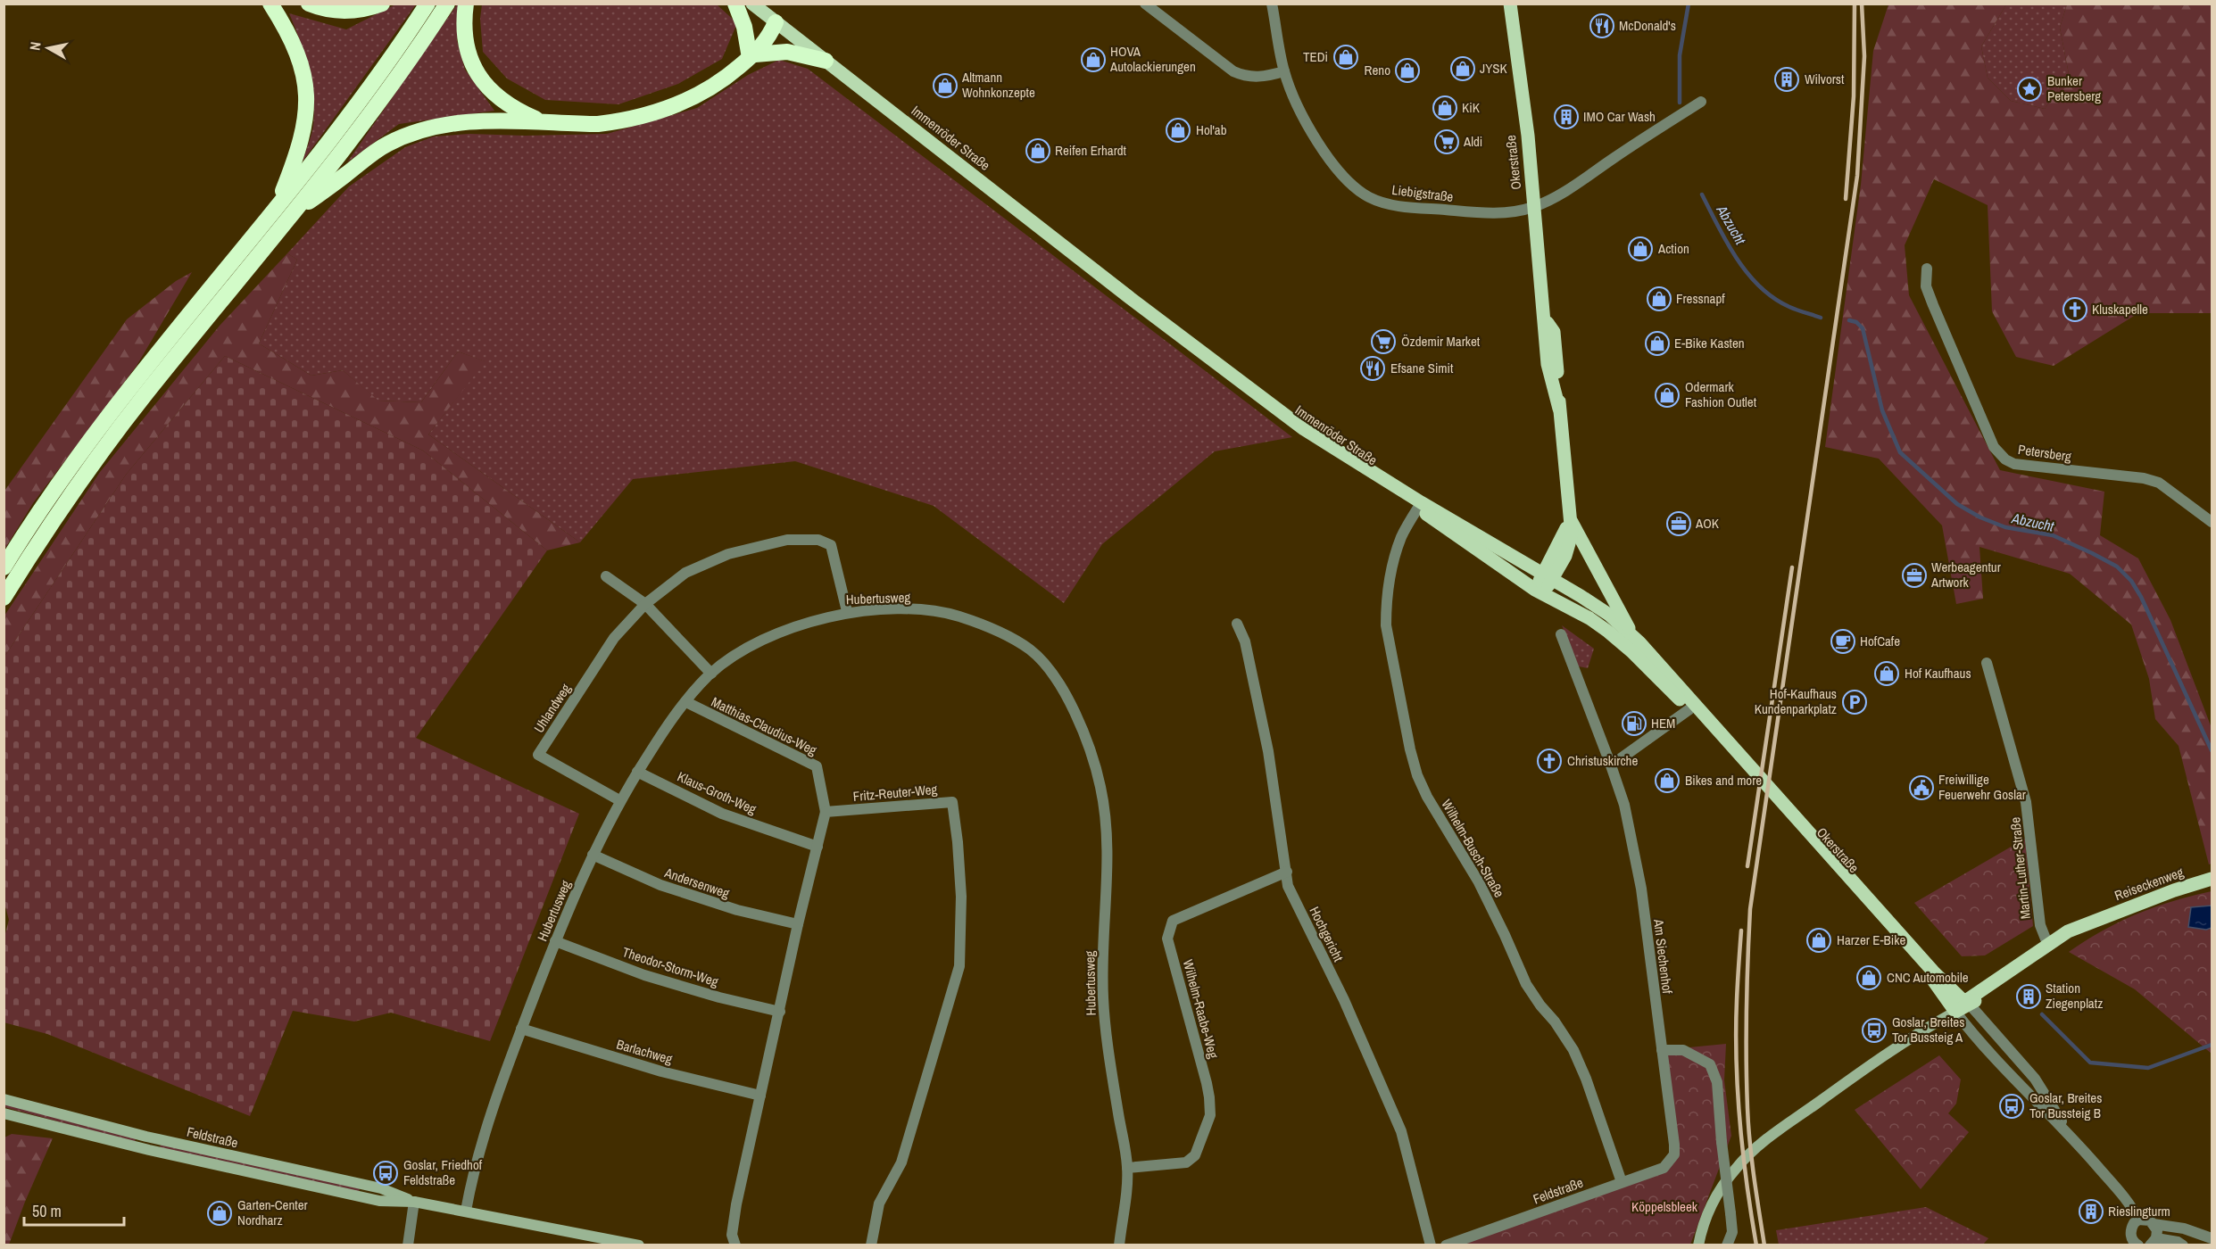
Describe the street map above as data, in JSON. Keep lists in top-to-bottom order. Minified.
{"streets":{"main road":["Immenröder Straße","Okerstraße","Reiseckenweg"],"street":["Liebigstraße","Petersberg","Hubertusweg","Uhlandweg","Matthias-Claudius-Weg","Klaus-Groth-Weg","Fritz-Reuter-Weg","Wilhelm-Busch-Straße","Martin-Luther-Straße","Andersenweg","Hochgericht","Am Siechenhof","Theodor-Storm-Weg","Wilhelm-Raabe-Weg","Barlachweg","Feldstraße"]},"crossings":[["Immenröder Straße","Okerstraße"],["Immenröder Straße","Wilhelm-Busch-Straße"],["Okerstraße","Liebigstraße"],["Okerstraße","Reiseckenweg"],["Hubertusweg","Uhlandweg"],["Hubertusweg","Matthias-Claudius-Weg"],["Hubertusweg","Klaus-Groth-Weg"],["Hubertusweg","Andersenweg"],["Hubertusweg","Theodor-Storm-Weg"],["Hubertusweg","Wilhelm-Raabe-Weg"],["Hubertusweg","Barlachweg"],["Hubertusweg","Feldstraße"],["Matthias-Claudius-Weg","Fritz-Reuter-Weg"],["Wilhelm-Busch-Straße","Feldstraße"],["Martin-Luther-Straße","Reiseckenweg"],["Hochgericht","Wilhelm-Raabe-Weg"],["Am Siechenhof","Feldstraße"]],"water":["Abzucht"],"parks":["Köppelsbleek"],"places":{"restaurant":["McDonald's","Efsane Simit"],"shop":["TEDi","HOVA Autolackierungen","JYSK","Reno","Altmann Wohnkonzepte","KiK","Hol'ab","Reifen Erhardt","Action","Fressnapf","E-Bike Kasten","Odermark Fashion Outlet","Hof Kaufhaus","Bikes and more","Harzer E-Bike","CNC Automobile","Garten-Center Nordharz"],"building":["Wilvorst","IMO Car Wash","Station Ziegenplatz","Rieslingturm"],"place":["Bunker Petersberg"],"supermarket":["Aldi","Özdemir Market"],"church":["Kluskapelle","Christuskirche"],"office":["AOK","Werbeagentur Artwork"],"cafe":["HofCafe"],"parking":["Hof-Kaufhaus Kundenparkplatz"],"fuel station":["HEM"],"public building":["Freiwillige Feuerwehr Goslar"],"bus stop":["Goslar, Breites Tor Bussteig A","Goslar, Breites Tor Bussteig B","Goslar, Friedhof Feldstraße"]},"scale_bar":"50 m","north":"left"}
